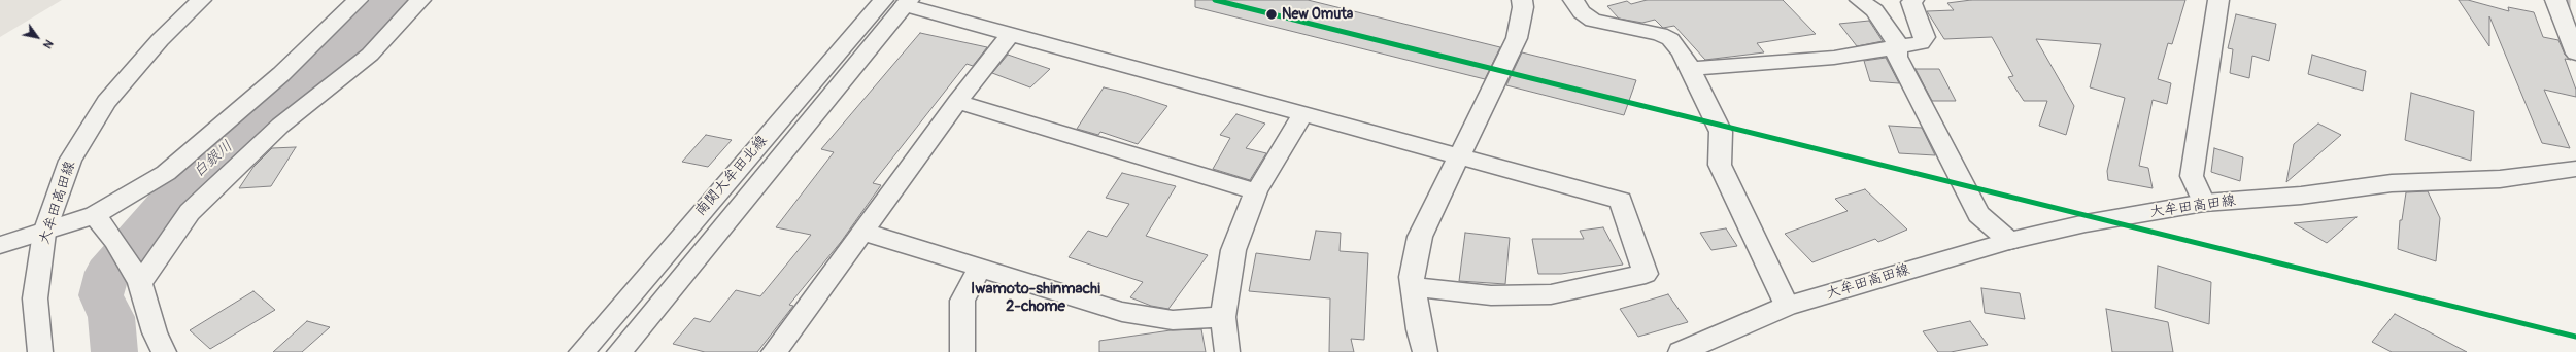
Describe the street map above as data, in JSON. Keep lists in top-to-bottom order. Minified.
{"streets":{"street":["南関大牟田北線","大牟田高田線"]},"districts":["Iwamoto-shinmachi 2-chome"],"water":["白銀川"],"places":["New Omuta"],"north":"bottom right"}
